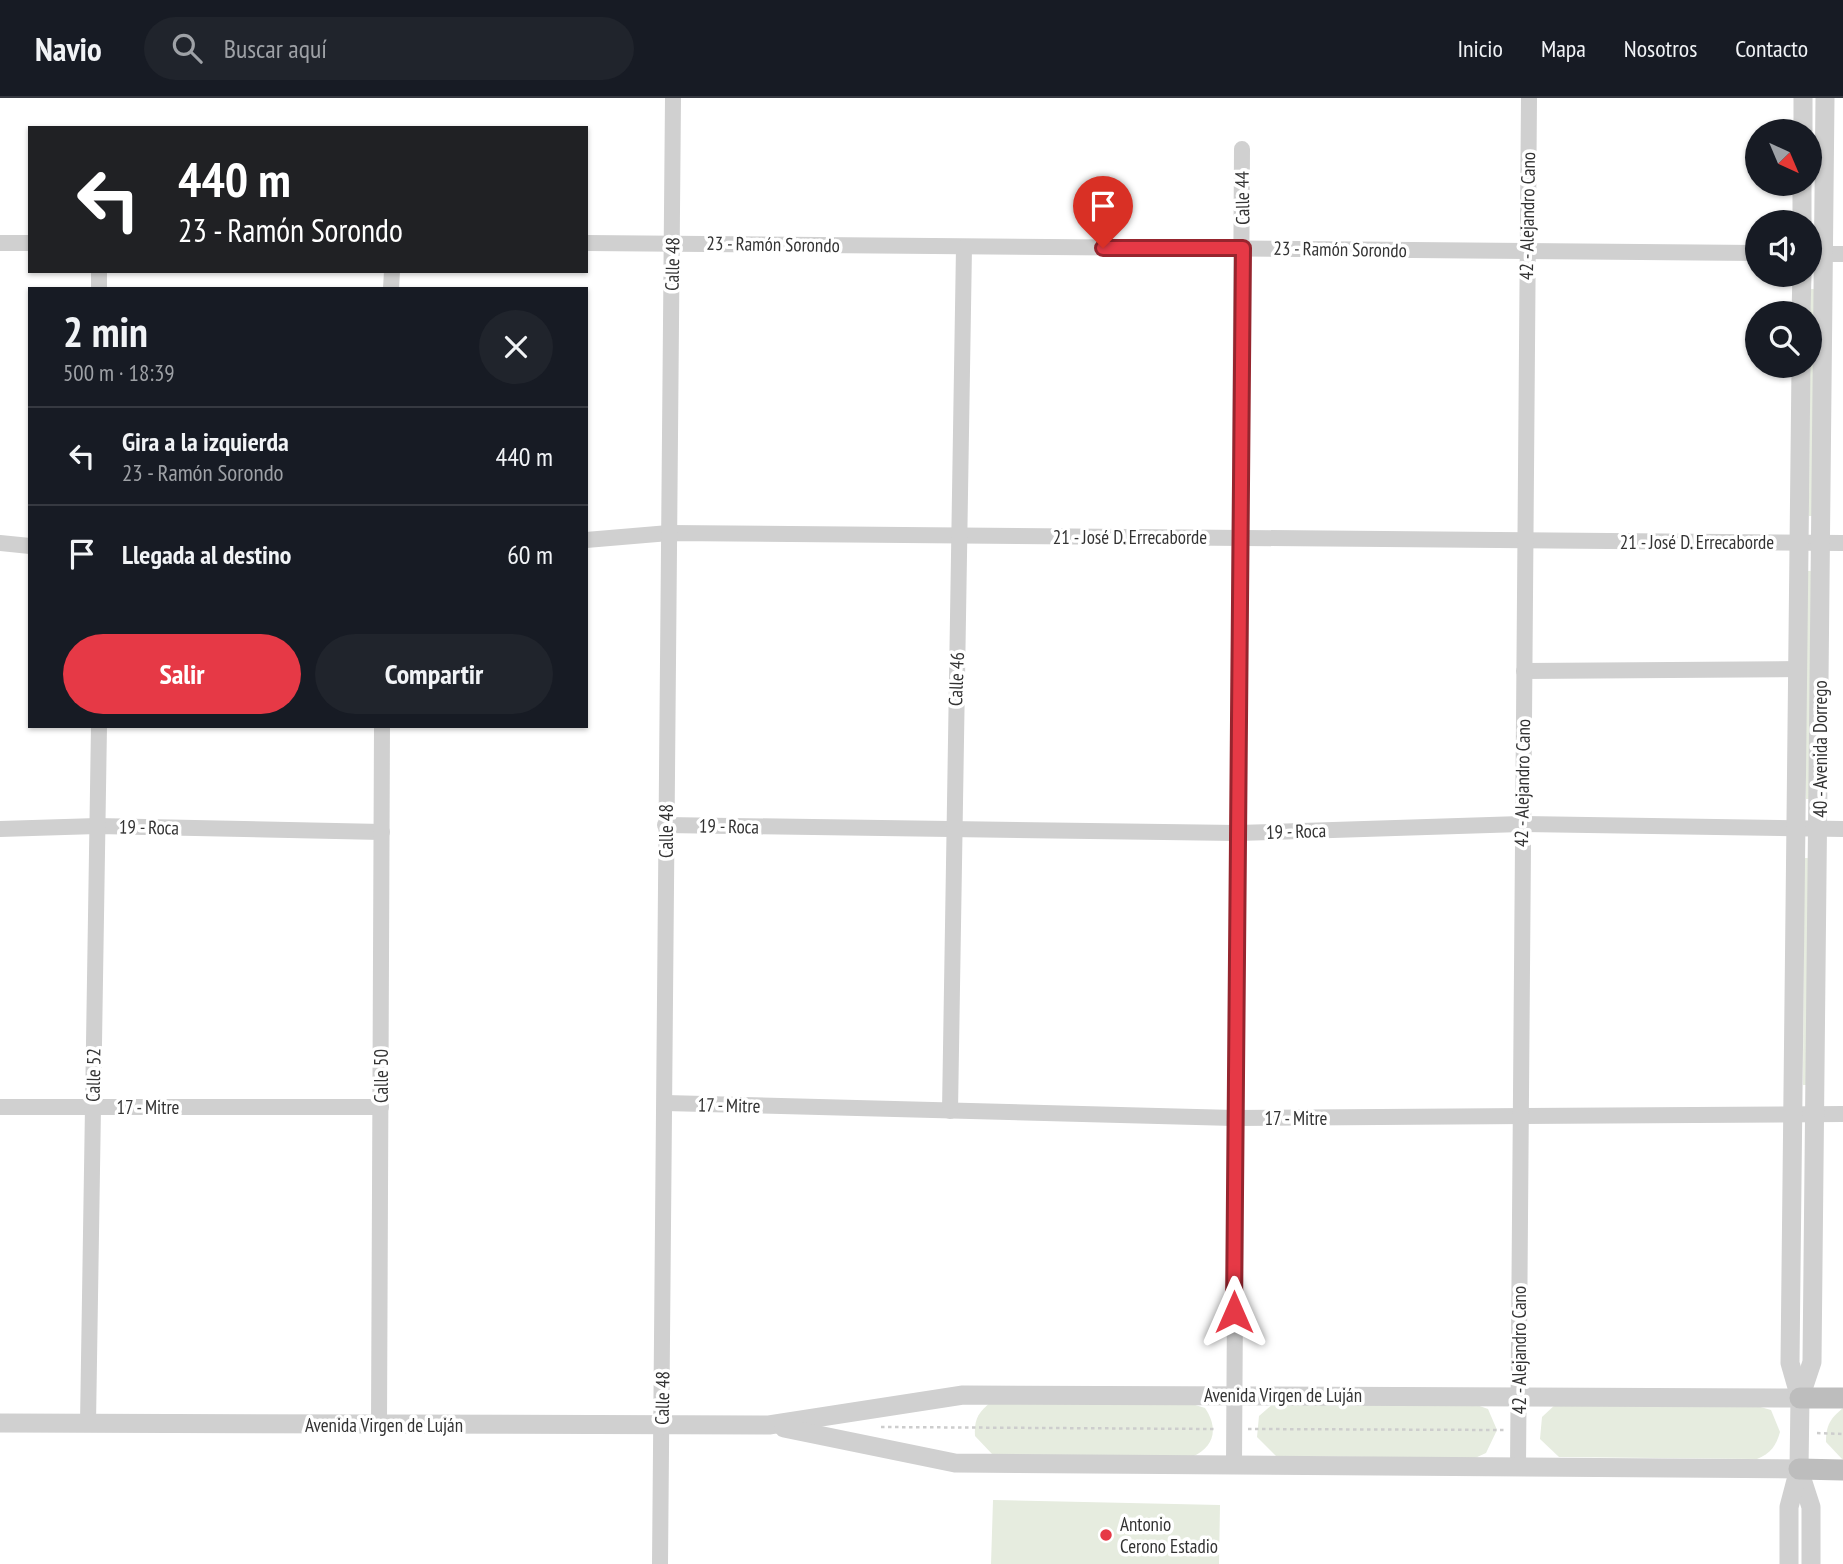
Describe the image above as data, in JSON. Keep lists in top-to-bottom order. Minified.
{"streets":{"street":["Calle 44","42 - Alejandro Cano","23 - Ramón Sorondo","Calle 48","21 - José D. Errecaborde","Calle 46","40 - Avenida Dorrego","19 - Roca","Calle 52","Calle 50","17 - Mitre","Avenida Virgen de Luján"]},"crossings":[["Calle 44","23 - Ramón Sorondo"],["Calle 44","21 - José D. Errecaborde"],["Calle 44","19 - Roca"],["Calle 44","17 - Mitre"],["Calle 44","Avenida Virgen de Luján"],["42 - Alejandro Cano","23 - Ramón Sorondo"],["42 - Alejandro Cano","21 - José D. Errecaborde"],["42 - Alejandro Cano","19 - Roca"],["42 - Alejandro Cano","17 - Mitre"],["42 - Alejandro Cano","Avenida Virgen de Luján"],["23 - Ramón Sorondo","Calle 48"],["23 - Ramón Sorondo","Calle 46"],["Calle 48","21 - José D. Errecaborde"],["Calle 48","19 - Roca"],["Calle 48","17 - Mitre"],["Calle 48","Avenida Virgen de Luján"],["21 - José D. Errecaborde","Calle 46"],["21 - José D. Errecaborde","40 - Avenida Dorrego"],["Calle 46","19 - Roca"],["Calle 46","17 - Mitre"],["40 - Avenida Dorrego","19 - Roca"],["40 - Avenida Dorrego","17 - Mitre"],["40 - Avenida Dorrego","Avenida Virgen de Luján"],["19 - Roca","Calle 52"],["19 - Roca","Calle 50"],["Calle 52","17 - Mitre"],["Calle 52","Avenida Virgen de Luján"],["Calle 50","17 - Mitre"],["Calle 50","Avenida Virgen de Luján"]],"places":["Antonio Cerono Estadio"],"north":"bottom right","page":{"header":"Navio","search":"Buscar aquí","nav":["Inicio","Mapa","Nosotros","Contacto"],"turn":["440 m","23 - Ramón Sorondo"],"heading":["2 min","500 m · 18:39"],"list":[{"name":"Gira a la izquierda","note":"23 - Ramón Sorondo","value":"440 m"},{"name":"Llegada al destino","value":"60 m"}],"buttons":["Salir","Compartir"]}}
